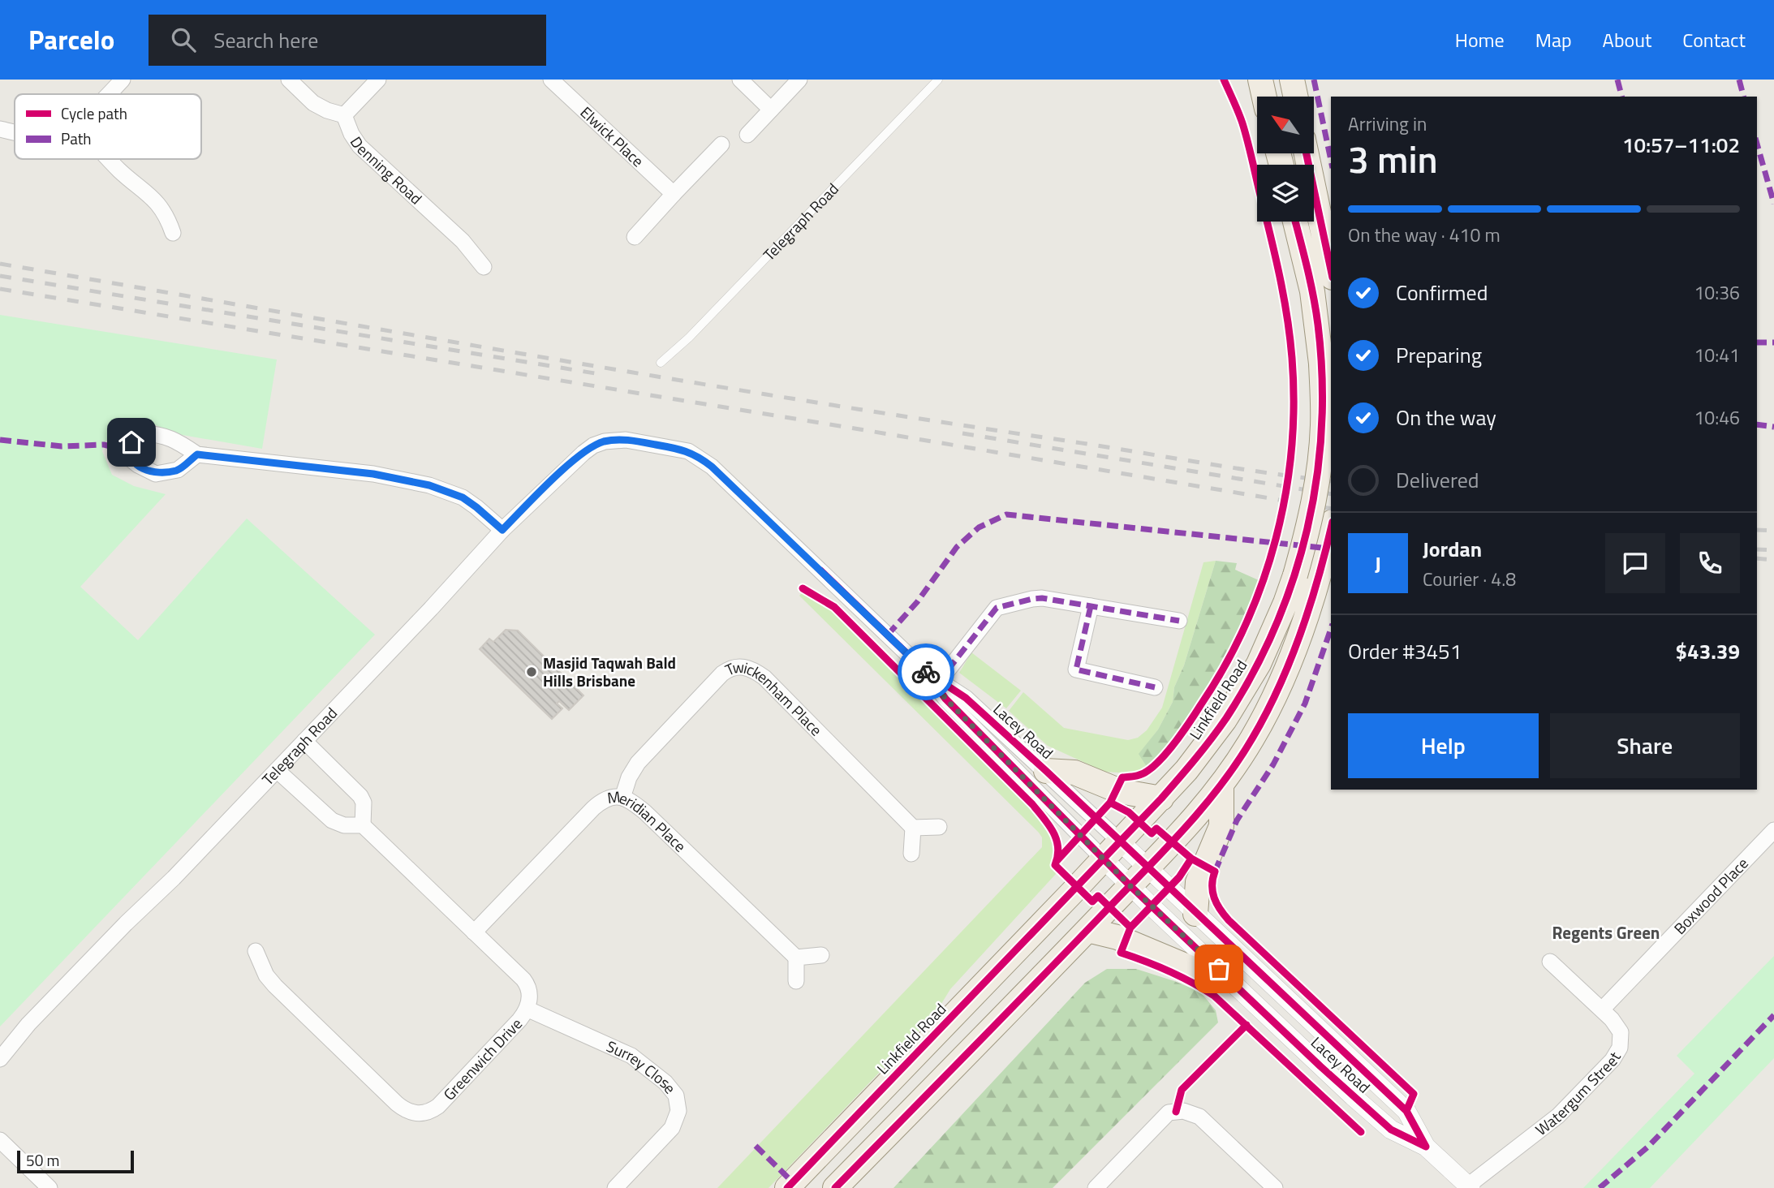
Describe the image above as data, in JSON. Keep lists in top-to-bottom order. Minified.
{"streets":{"main road":["Linkfield Road"],"street":["Elwick Place","Denning Road","Telegraph Road","Twickenham Place","Lacey Road","Meridian Place","Boxwood Place","Greenwich Drive","Surrey Close","Watergum Street"]},"crossings":[["Telegraph Road","Lacey Road"],["Linkfield Road","Lacey Road"],["Twickenham Place","Meridian Place"],["Lacey Road","Watergum Street"],["Meridian Place","Greenwich Drive"],["Boxwood Place","Watergum Street"],["Greenwich Drive","Surrey Close"]],"districts":["Regents Green"],"places":["Masjid Taqwah Bald Hills Brisbane"],"legend":["Cycle path","Path"],"scale_bar":"50 m","north":"top left","page":{"header":"Parcelo","search":"Search here","nav":["Home","Map","About","Contact"],"heading":["3 min","Arriving in","10:57–11:02"],"panel":["Jordan","Courier · 4.8","Order #3451","$43.39"],"bar":"On the way · 410 m","list":[["Confirmed","10:36"],["Preparing","10:41"],["On the way","10:46"],"Delivered"],"round":"J","buttons":["Help","Share"],"scale":"50 m"}}
